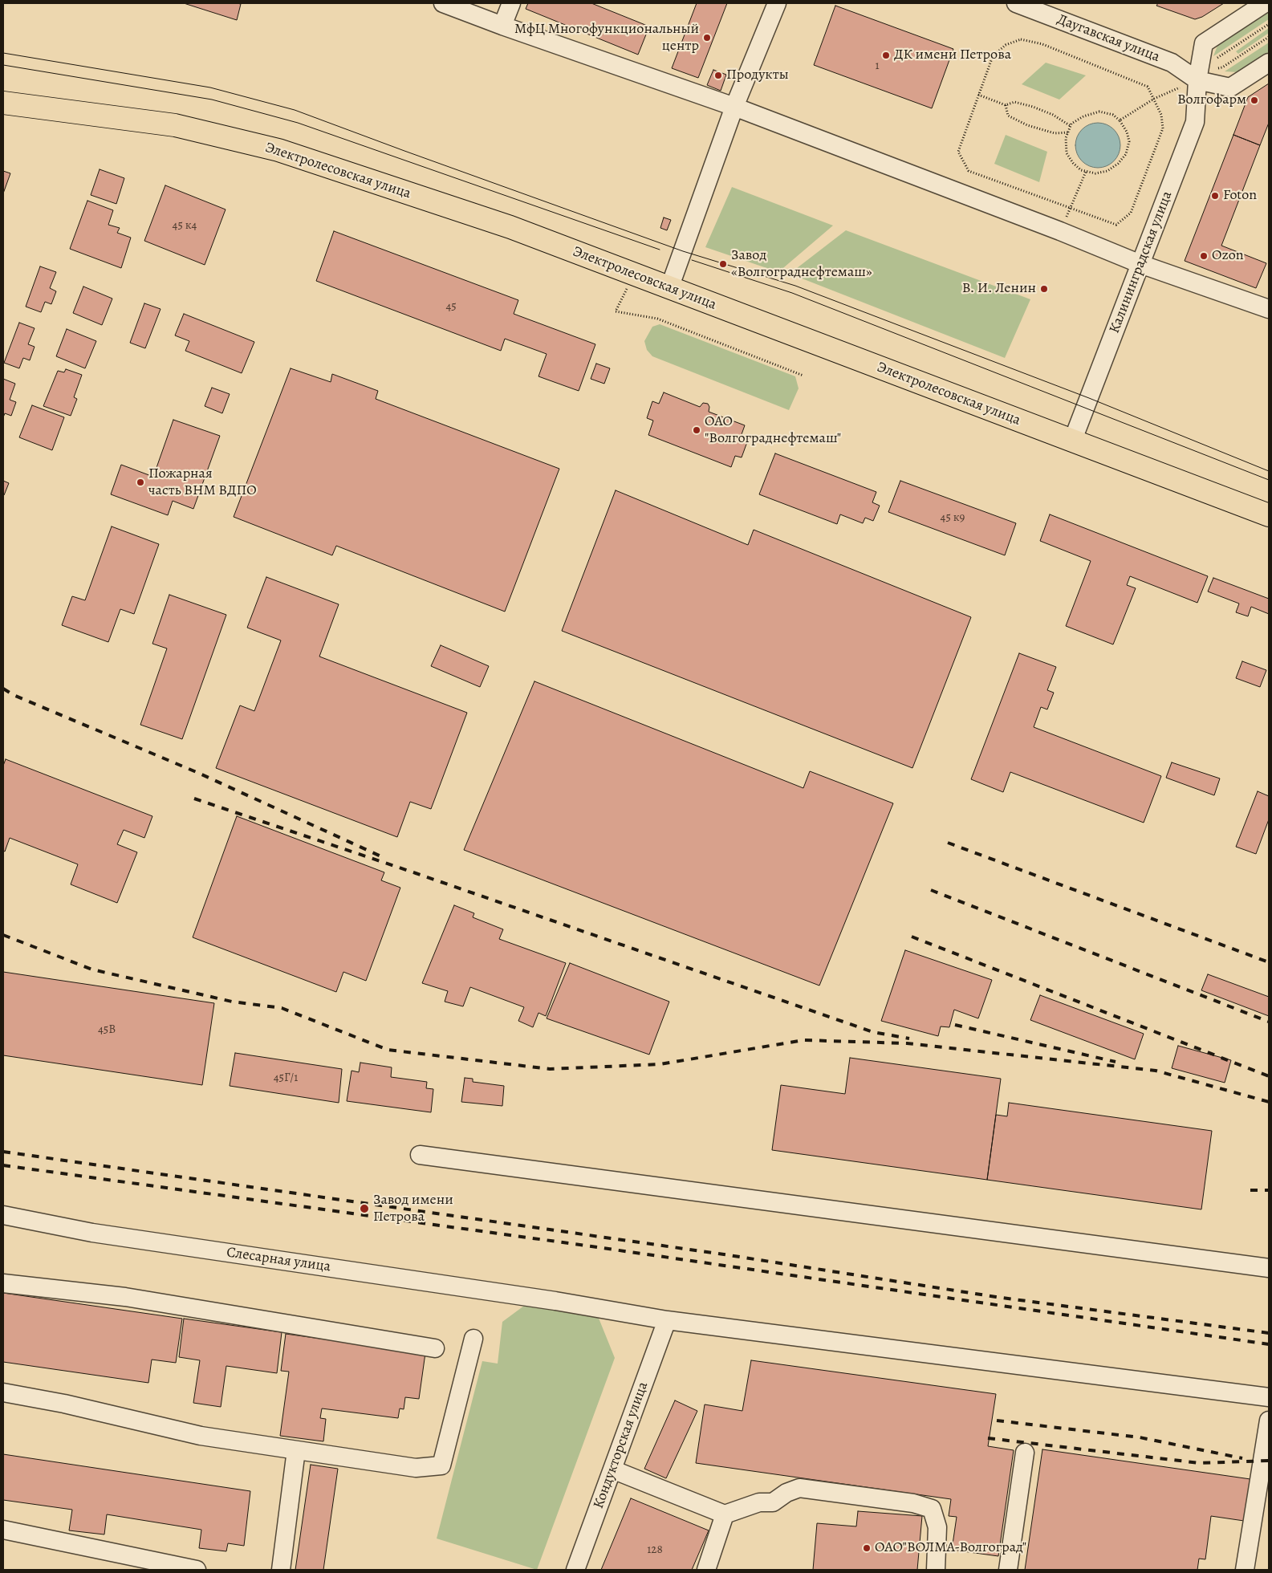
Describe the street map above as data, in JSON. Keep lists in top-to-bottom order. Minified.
{"streets":{"main road":["Электролесовская улица"],"street":["Даугавская улица","Калининградская улица","Слесарная улица","Кондукторская улица"]},"crossings":[["Даугавская улица","Калининградская улица"],["Электролесовская улица","Калининградская улица"],["Слесарная улица","Кондукторская улица"]],"places":["МфЦ Многофункциональный центр","ДК имени Петрова","Продукты","Волгофарм","Foton","Ozon","Завод «Волгограднефтемаш»","В. И. Ленин","ОАО \"Волгограднефтемаш\"","Пожарная часть ВНМ ВДПО","Завод имени Петрова","ОАО\"ВОЛМА-Волгоград\""],"house_numbers":["1","45 к4","45","45 к9","45В","45Г/1","128"]}
